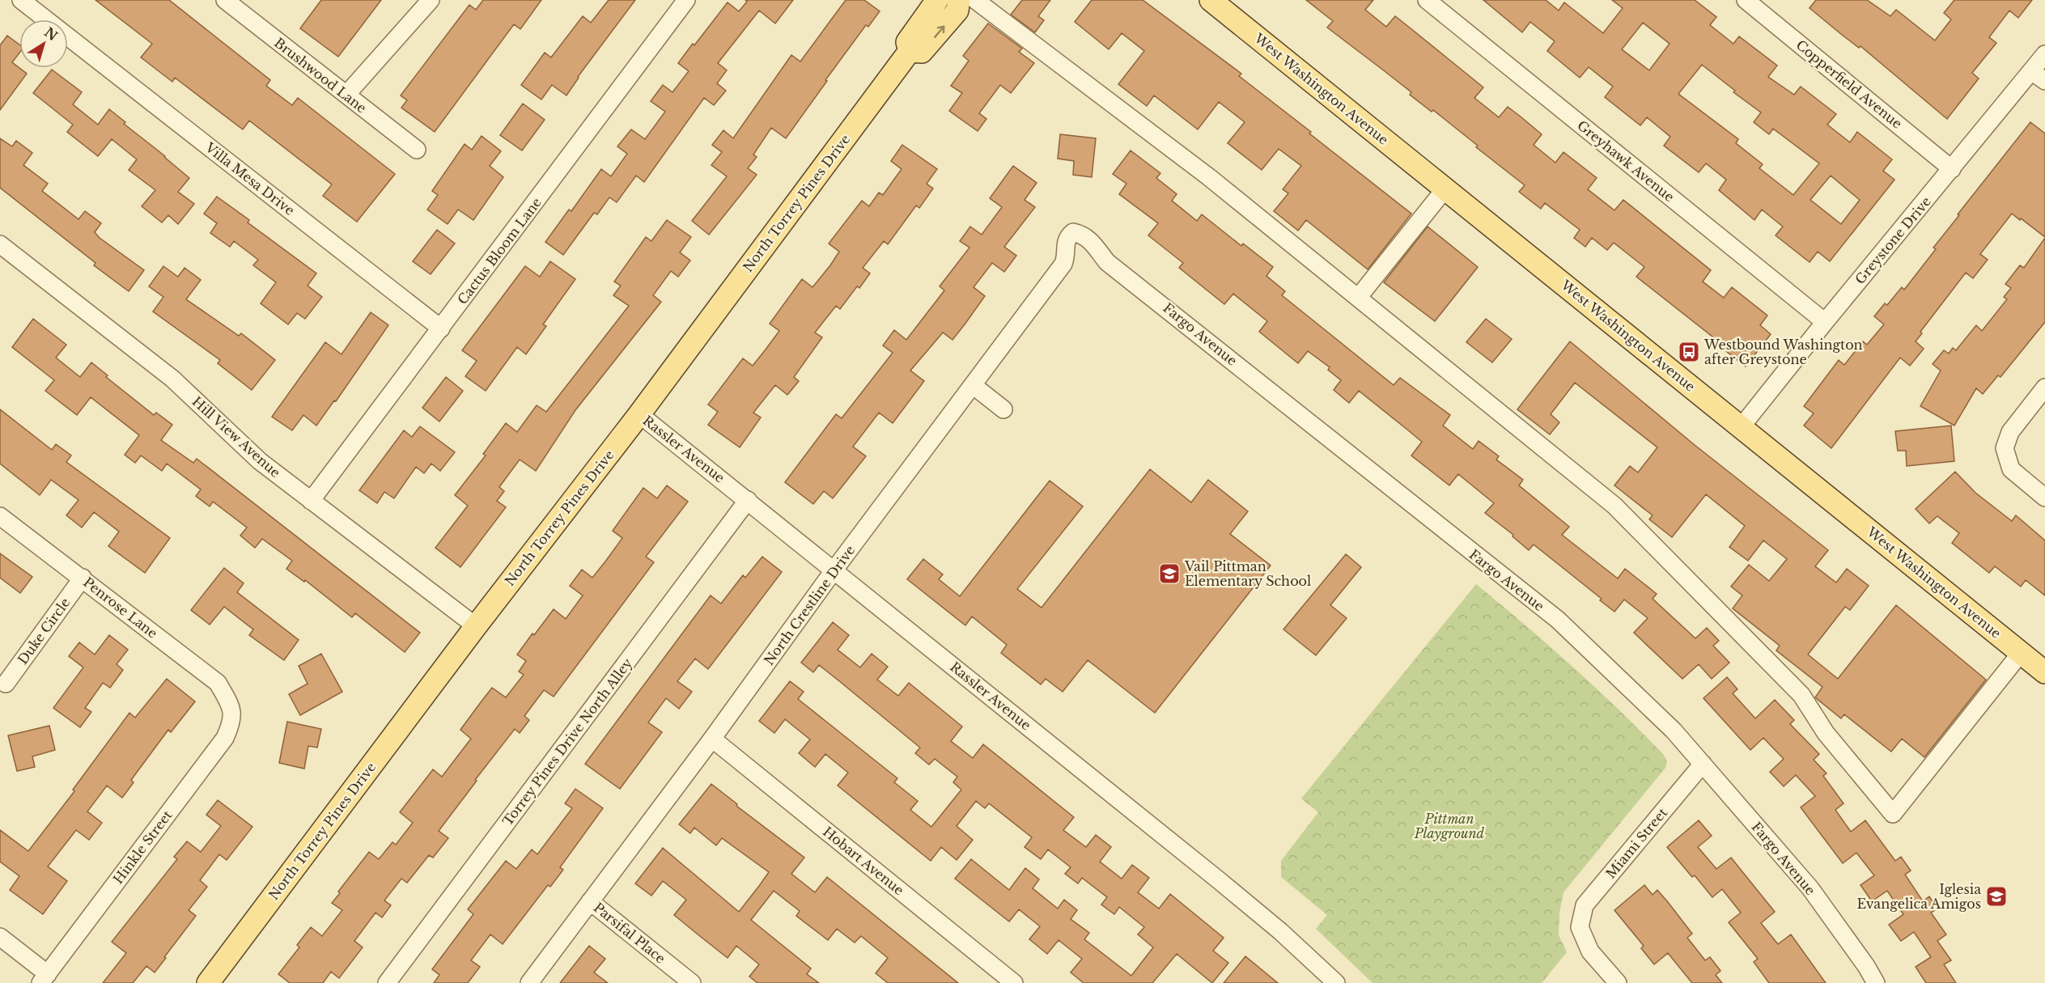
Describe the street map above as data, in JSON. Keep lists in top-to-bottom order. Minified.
{"streets":{"main road":["West Washington Avenue","North Torrey Pines Drive"],"street":["Brushwood Lane","Copperfield Avenue","Greyhawk Avenue","Villa Mesa Drive","Greystone Drive","Cactus Bloom Lane","Fargo Avenue","Hill View Avenue","Rassler Avenue","North Crestline Drive","Penrose Lane","Duke Circle","Torrey Pines Drive North Alley","Miami Street","Hinkle Street","Hobart Avenue","Parsifal Place"]},"crossings":[["Copperfield Avenue","Greystone Drive"],["West Washington Avenue","Greystone Drive"],["Greyhawk Avenue","Greystone Drive"],["Villa Mesa Drive","Cactus Bloom Lane"],["North Torrey Pines Drive","Hill View Avenue"],["North Torrey Pines Drive","Rassler Avenue"],["Cactus Bloom Lane","Hill View Avenue"],["Fargo Avenue","North Crestline Drive"],["Fargo Avenue","Miami Street"],["Rassler Avenue","North Crestline Drive"],["Rassler Avenue","Torrey Pines Drive North Alley"],["North Crestline Drive","Hobart Avenue"],["North Crestline Drive","Parsifal Place"],["Penrose Lane","Duke Circle"],["Penrose Lane","Hinkle Street"]],"parks":["Pittman Playground"],"places":{"bus stop":["Westbound Washington after Greystone"],"school or university":["Vail Pittman Elementary School","Iglesia Evangelica Amigos"]},"north":"top right"}
